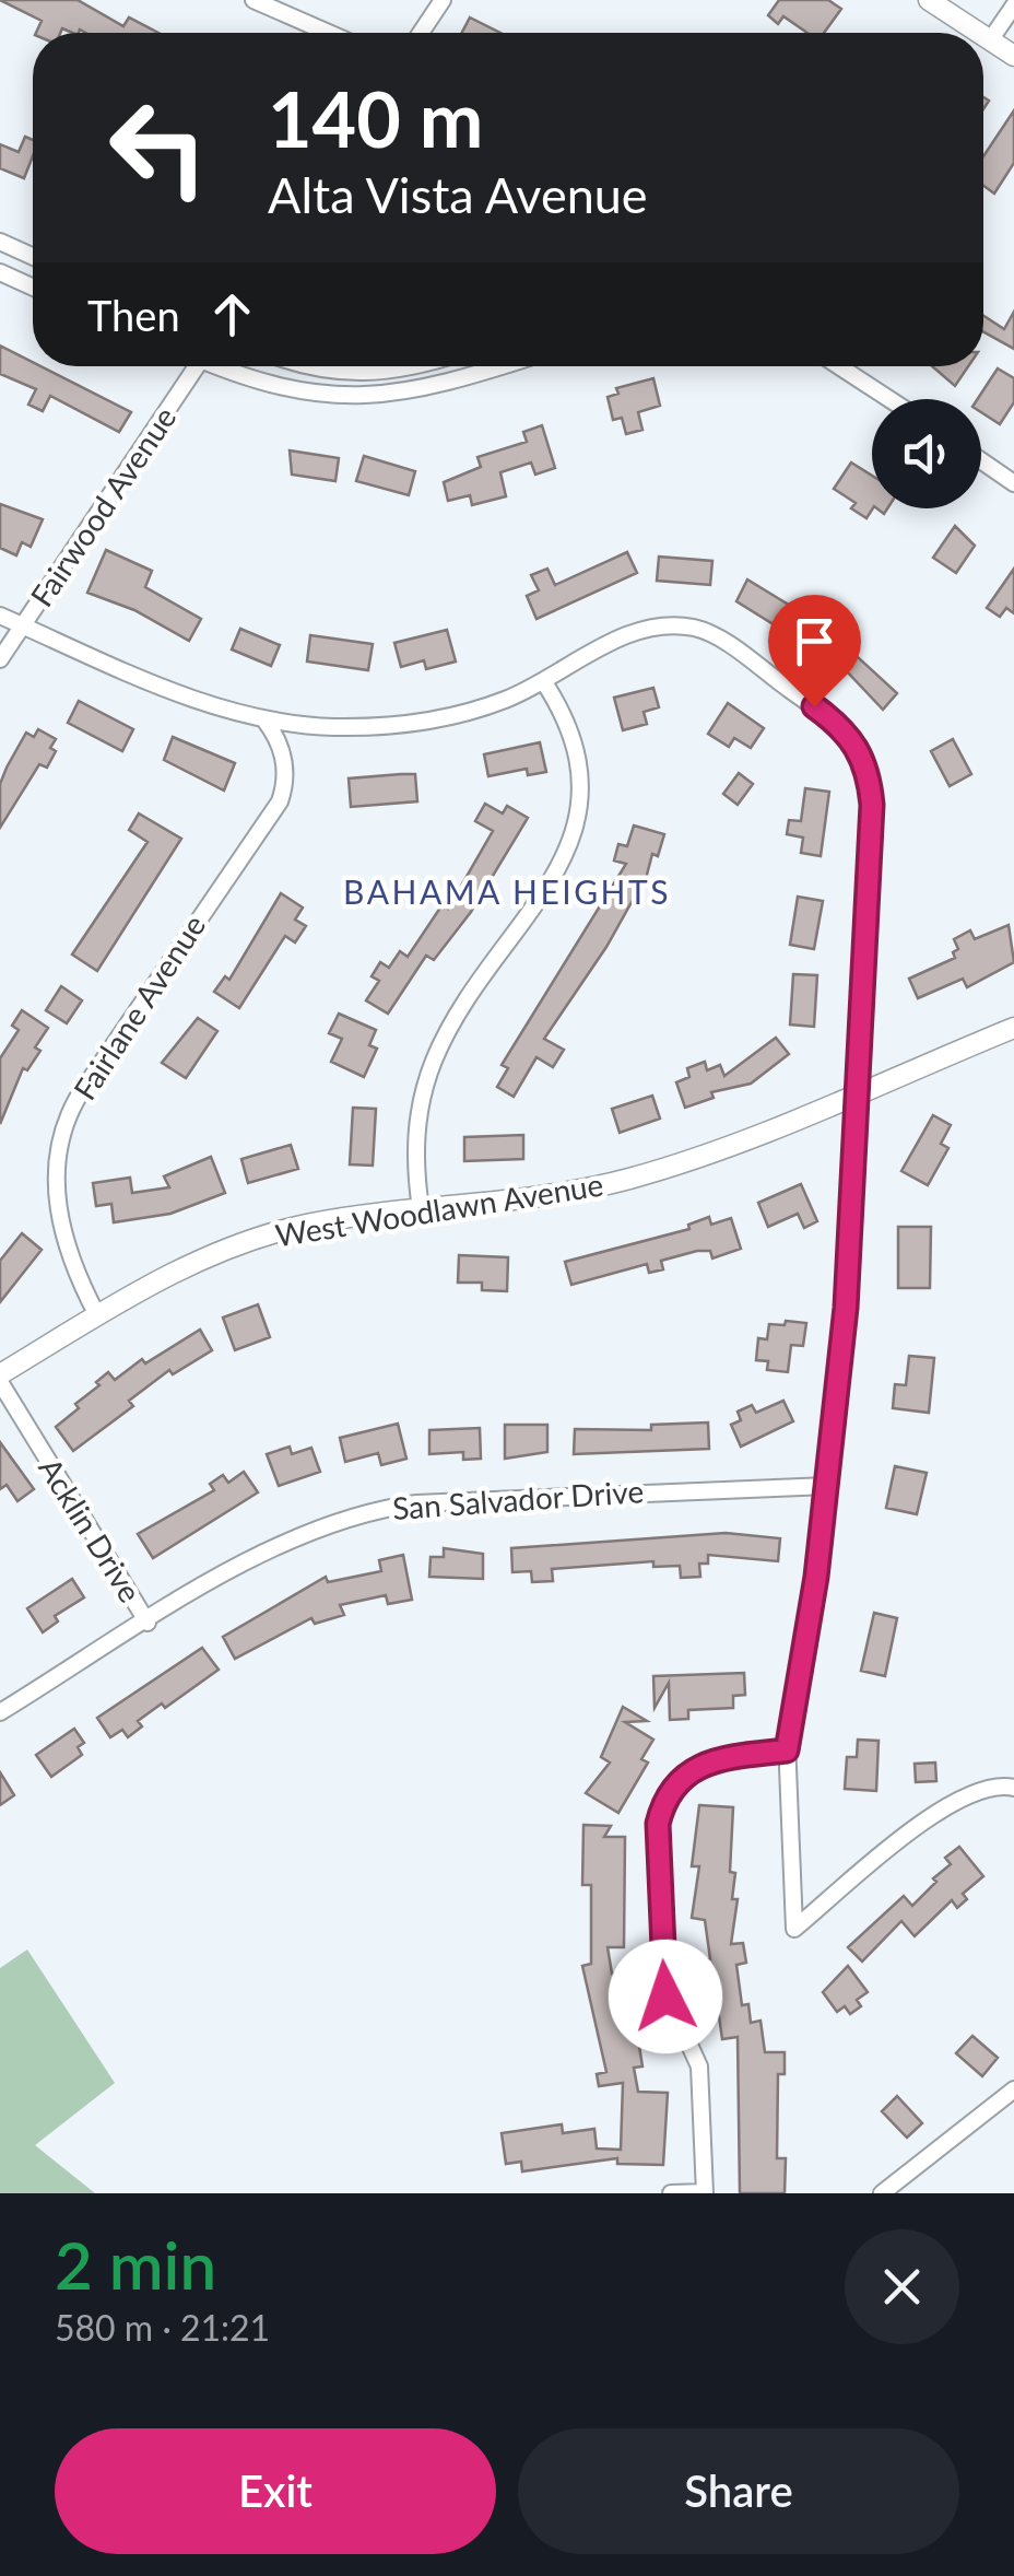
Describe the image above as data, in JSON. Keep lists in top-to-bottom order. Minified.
{"streets":{"street":["Fairwood Avenue","Fairlane Avenue","West Woodlawn Avenue","San Salvador Drive","Acklin Drive"]},"crossings":[["Fairlane Avenue","West Woodlawn Avenue"],["West Woodlawn Avenue","Acklin Drive"],["San Salvador Drive","Acklin Drive"]],"districts":["BAHAMA HEIGHTS"],"page":{"turn":["140 m","Alta Vista Avenue"],"then":"Then","heading":["2 min","580 m · 21:21"],"buttons":["Exit","Share"]}}
